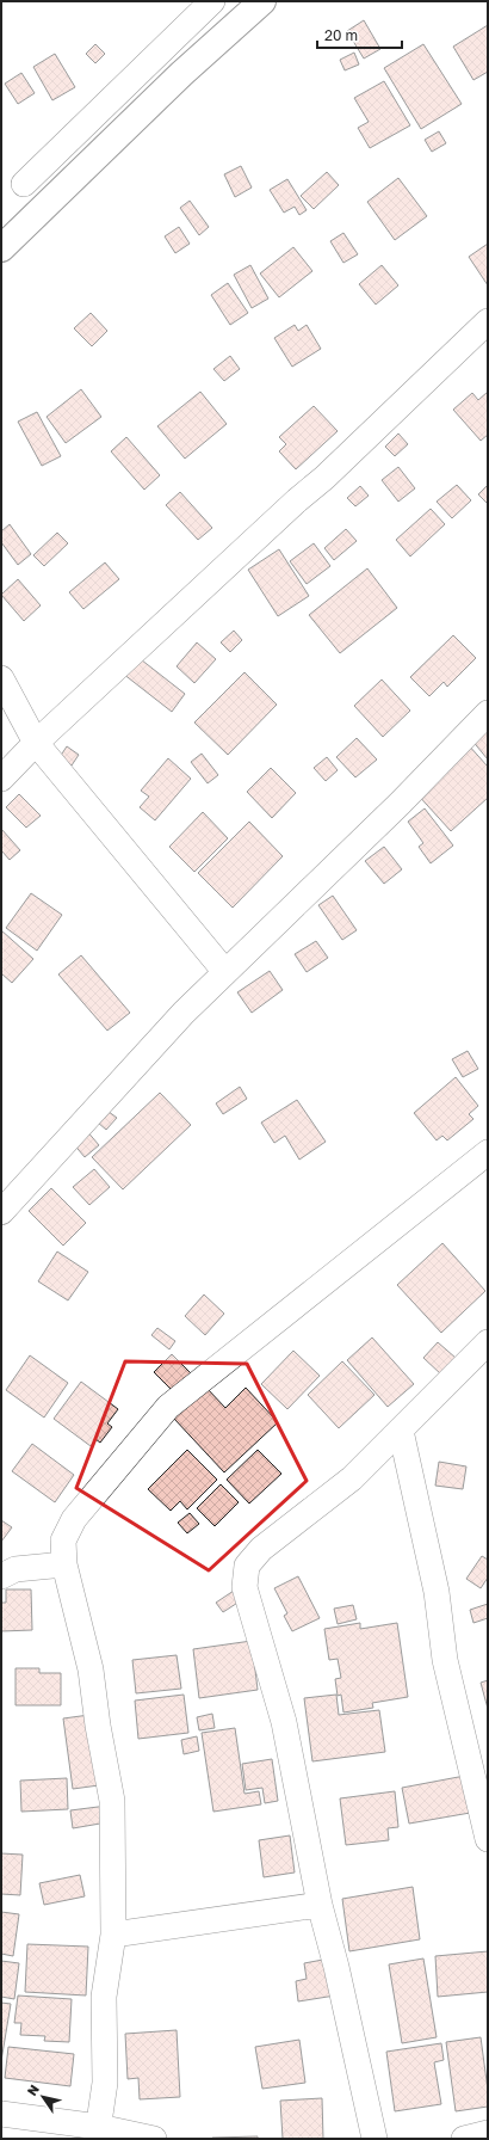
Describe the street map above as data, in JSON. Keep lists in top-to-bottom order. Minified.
{"scale_bar":"20 m","north":"top left"}
